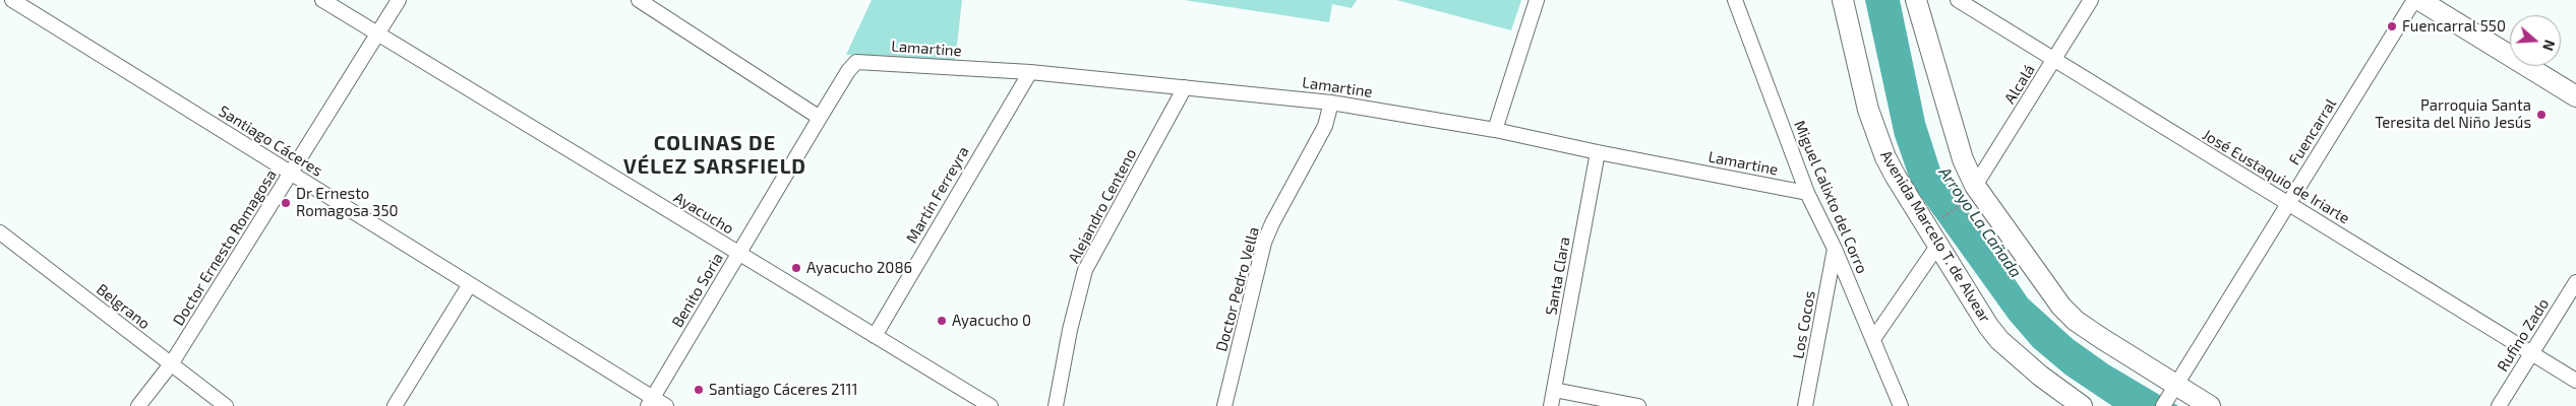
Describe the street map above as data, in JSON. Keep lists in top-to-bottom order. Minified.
{"streets":{"main road":["Avenida Marcelo T. de Alvear"],"street":["Lamartine","Alcalá","Fuencarral","Santiago Cáceres","José Eustaquio de Iriarte","Martín Ferreyra","Miguel Calixto del Corro","Alejandro Centeno","Ayacucho","Doctor Ernesto Romagosa","Santa Clara","Doctor Pedro Vella","Benito Soria","Belgrano","Los Cocos","Rufino Zado"]},"crossings":[["Lamartine","Martín Ferreyra"],["Lamartine","Miguel Calixto del Corro"],["Lamartine","Alejandro Centeno"],["Lamartine","Santa Clara"],["Lamartine","Doctor Pedro Vella"],["Lamartine","Benito Soria"],["Alcalá","José Eustaquio de Iriarte"],["Fuencarral","José Eustaquio de Iriarte"],["Santiago Cáceres","Doctor Ernesto Romagosa"],["Santiago Cáceres","Benito Soria"],["José Eustaquio de Iriarte","Rufino Zado"],["Martín Ferreyra","Ayacucho"],["Miguel Calixto del Corro","Los Cocos"],["Ayacucho","Doctor Ernesto Romagosa"],["Ayacucho","Benito Soria"],["Doctor Ernesto Romagosa","Belgrano"]],"districts":["COLINAS DE VÉLEZ SARSFIELD"],"water":["Arroyo La Cañada"],"places":["Fuencarral 550","Parroquia Santa Teresita del Niño Jesús","Dr Ernesto Romagosa 350","Ayacucho 2086","Ayacucho 0","Santiago Cáceres 2111"],"north":"right"}
